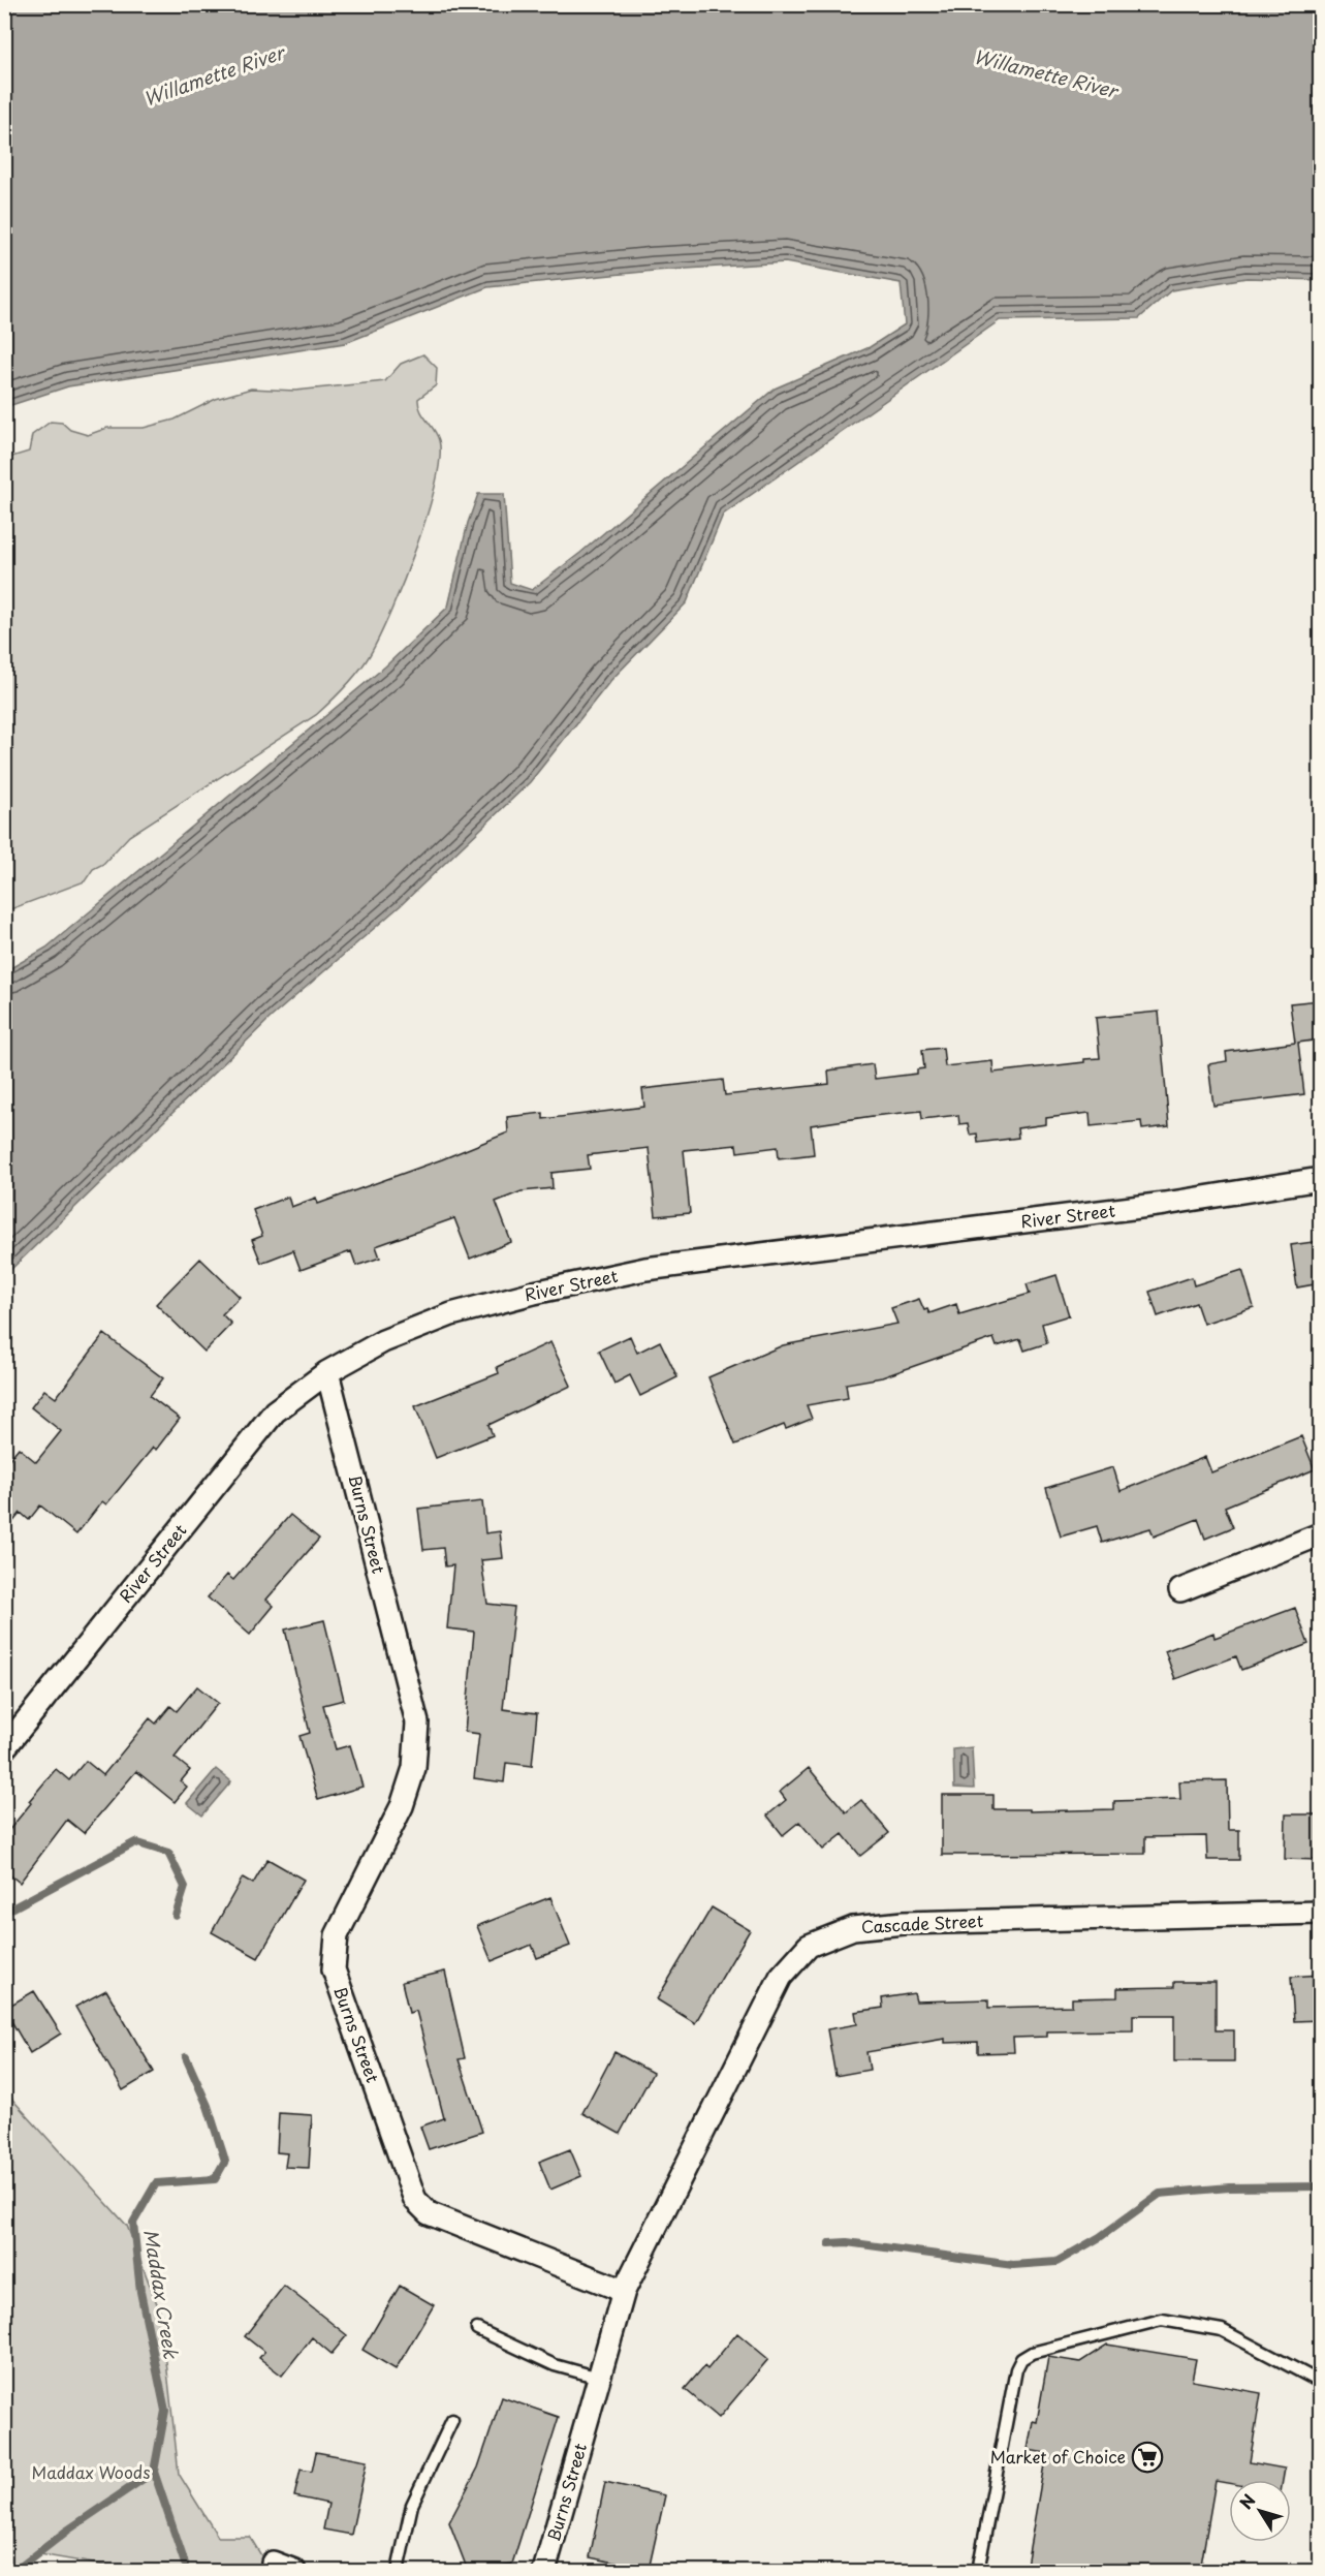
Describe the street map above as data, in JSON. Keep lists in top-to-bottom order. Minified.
{"streets":{"street":["River Street","Burns Street","Cascade Street"]},"crossings":[["River Street","Burns Street"],["Burns Street","Cascade Street"]],"water":["Willamette River","Maddax Creek"],"parks":["Maddax Woods"],"places":{"supermarket":["Market of Choice"]},"north":"top left"}
